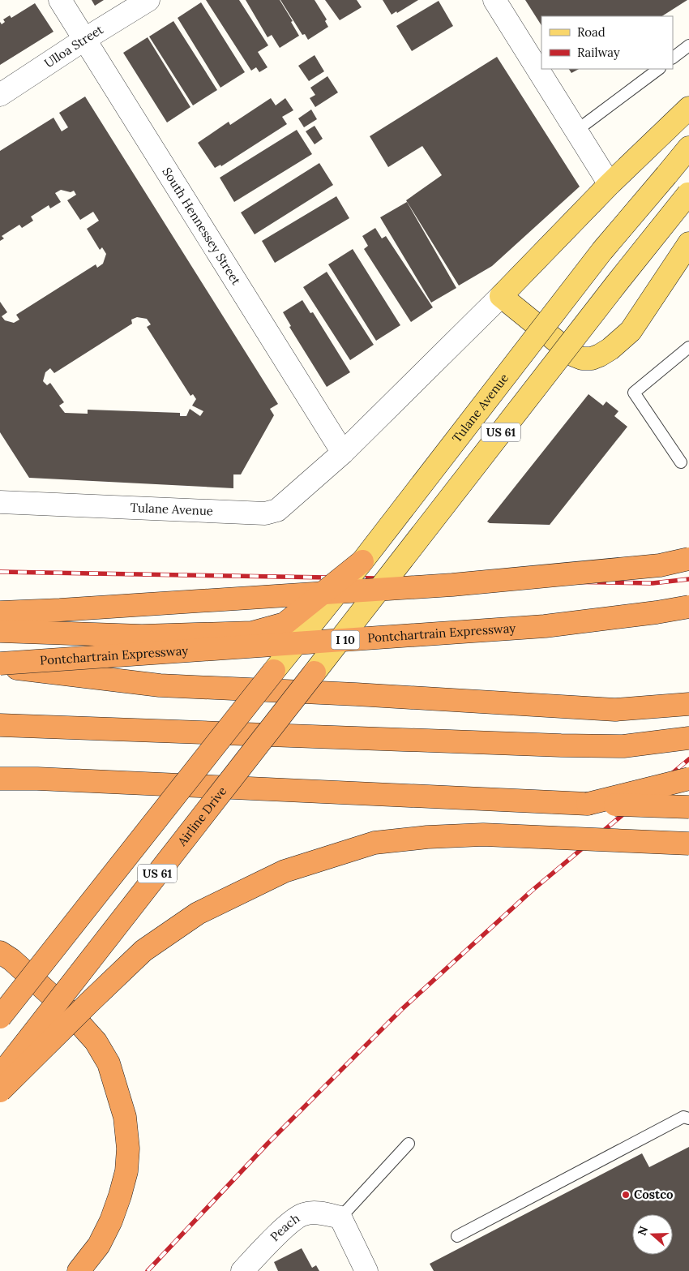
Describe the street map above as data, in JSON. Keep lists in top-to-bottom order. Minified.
{"streets":{"highway":["US 61","Pontchartrain Expressway","I 10","Airline Drive"],"main road":["Tulane Avenue"],"street":["Ulloa Street","South Hennessey Street","Peach"]},"crossings":[["Ulloa Street","South Hennessey Street"],["South Hennessey Street","Tulane Avenue"],["Tulane Avenue","US 61"],["US 61","Airline Drive"]],"places":["Costco"],"legend":["Road","Railway"],"north":"left"}
